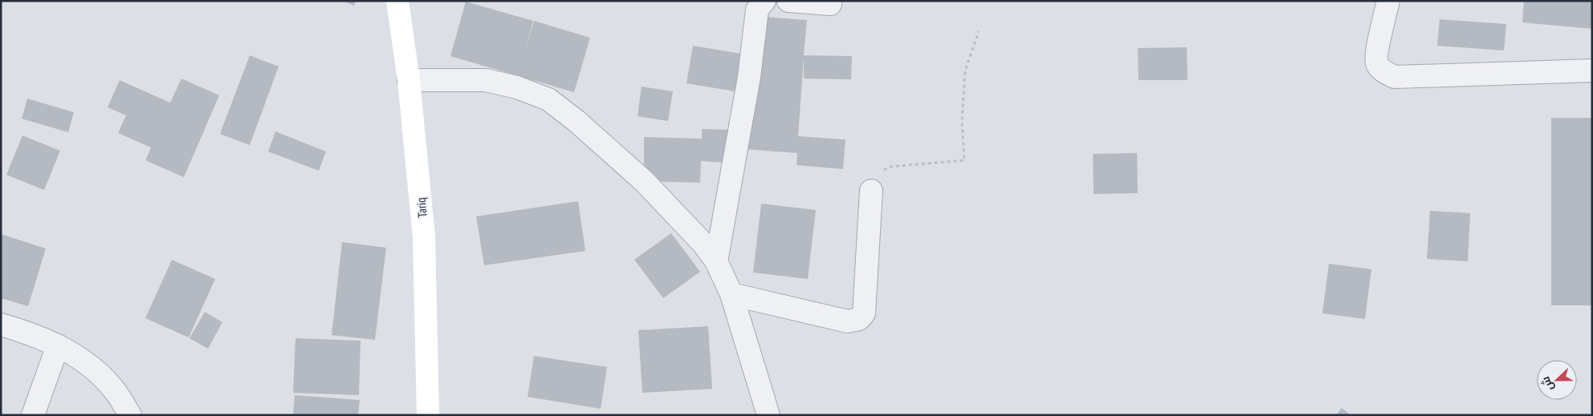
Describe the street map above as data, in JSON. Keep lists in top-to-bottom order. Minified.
{"streets":{"main road":["Tariq"]},"north":"left"}
